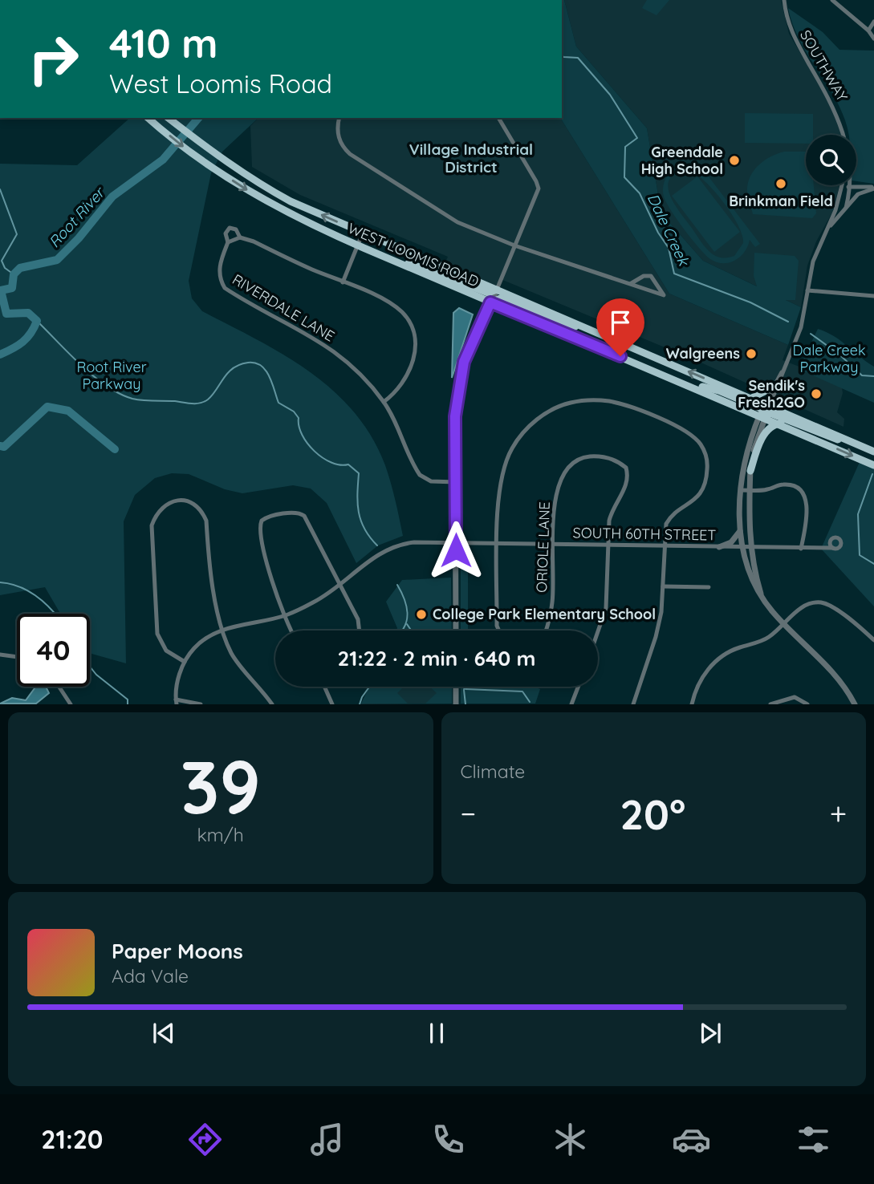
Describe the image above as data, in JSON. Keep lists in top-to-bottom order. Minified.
{"streets":{"main road":["WEST LOOMIS ROAD"],"street":["SOUTHWAY","RIVERDALE LANE","SOUTH 60TH STREET","ORIOLE LANE"]},"crossings":[["SOUTHWAY","WEST LOOMIS ROAD"],["SOUTH 60TH STREET","ORIOLE LANE"]],"districts":["Village Industrial District"],"water":["Root River","Dale Creek"],"parks":["Dale Creek Parkway","Root River Parkway"],"places":["Greendale High School","Brinkman Field","Walgreens","Sendik's Fresh2GO","College Park Elementary School"],"page":{"turn":["410 m","West Loomis Road"],"limit":"40","trip":"21:22 · 2 min · 640 m","tile":[["39","km/h"],"Climate"],"heat":["−","20°","+"],"song":["Paper Moons","Ada Vale"],"tabs":"21:20"}}
